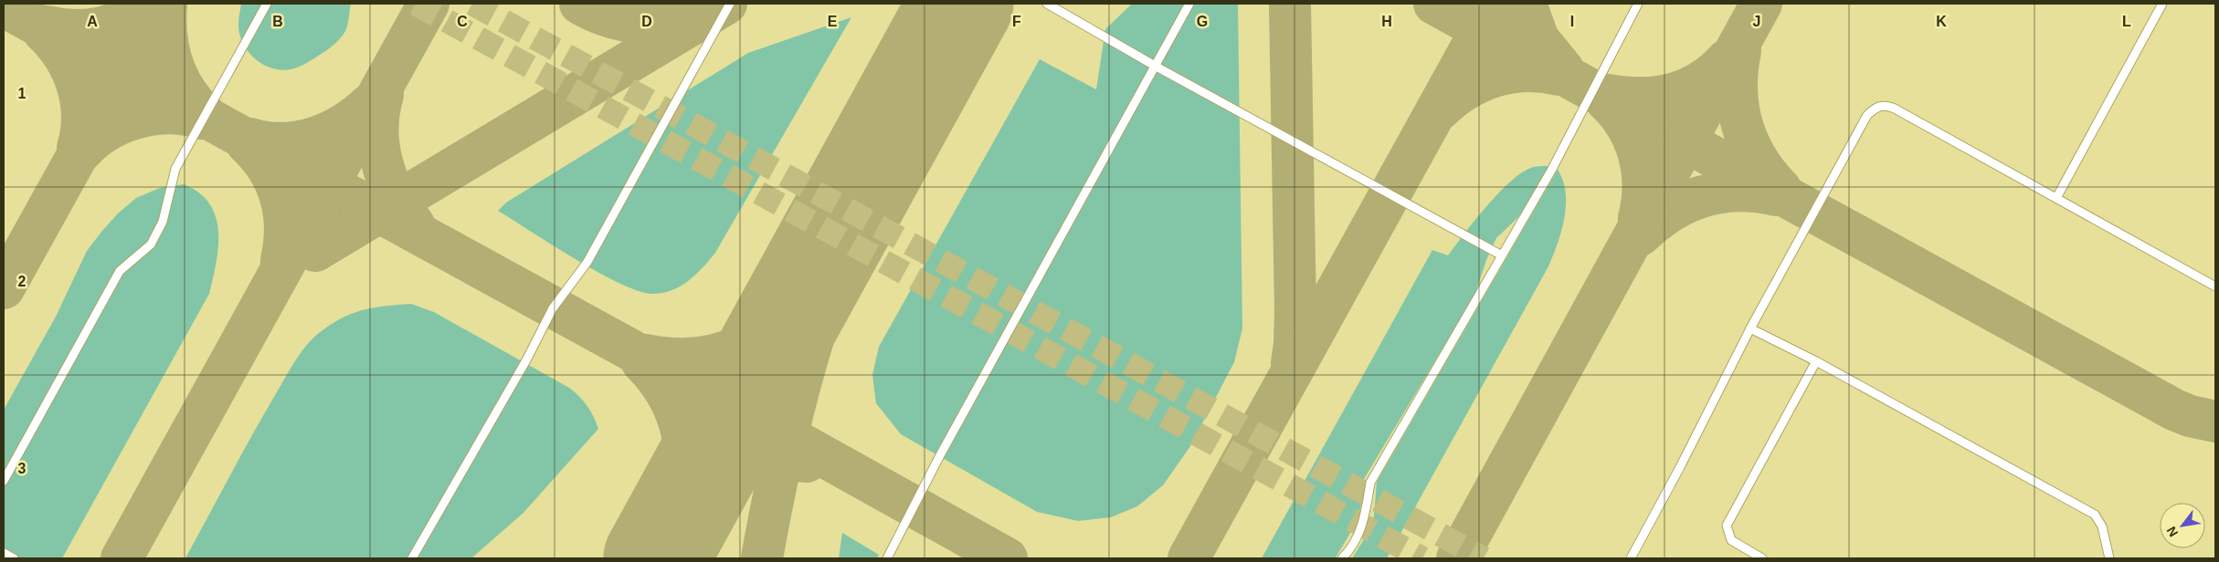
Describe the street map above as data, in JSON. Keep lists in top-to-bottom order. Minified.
{"north":"bottom left","grid":{"columns":["A","B","C","D","E","F","G","H","I","J","K","L"],"rows":["1","2","3"]}}
